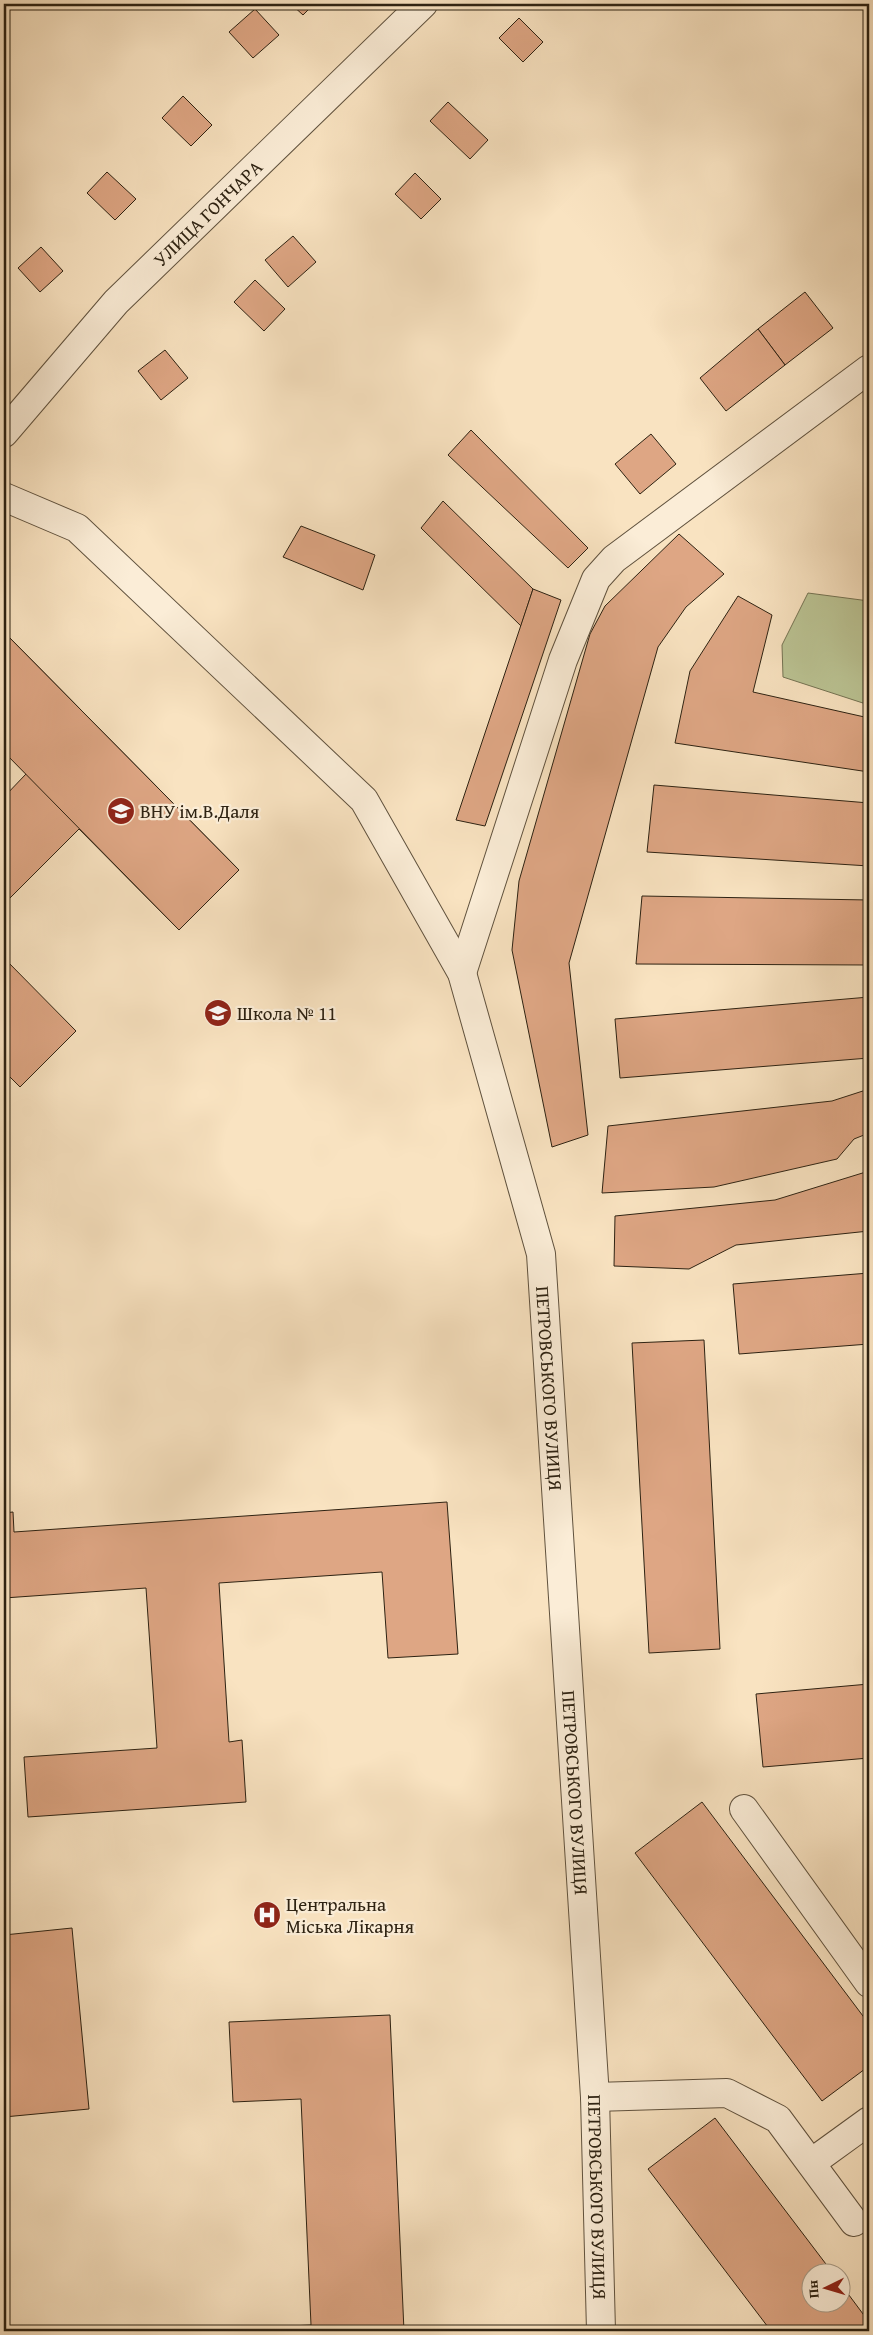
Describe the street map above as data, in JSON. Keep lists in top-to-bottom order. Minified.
{"streets":{"street":["УЛИЦА ГОНЧАРА","ПЕТРОВСЬКОГО ВУЛИЦЯ"]},"places":{"school or university":["ВНУ ім.В.Даля","Школа № 11"],"hospital":["Центральна Міська Лікарня"]},"north":"left"}
